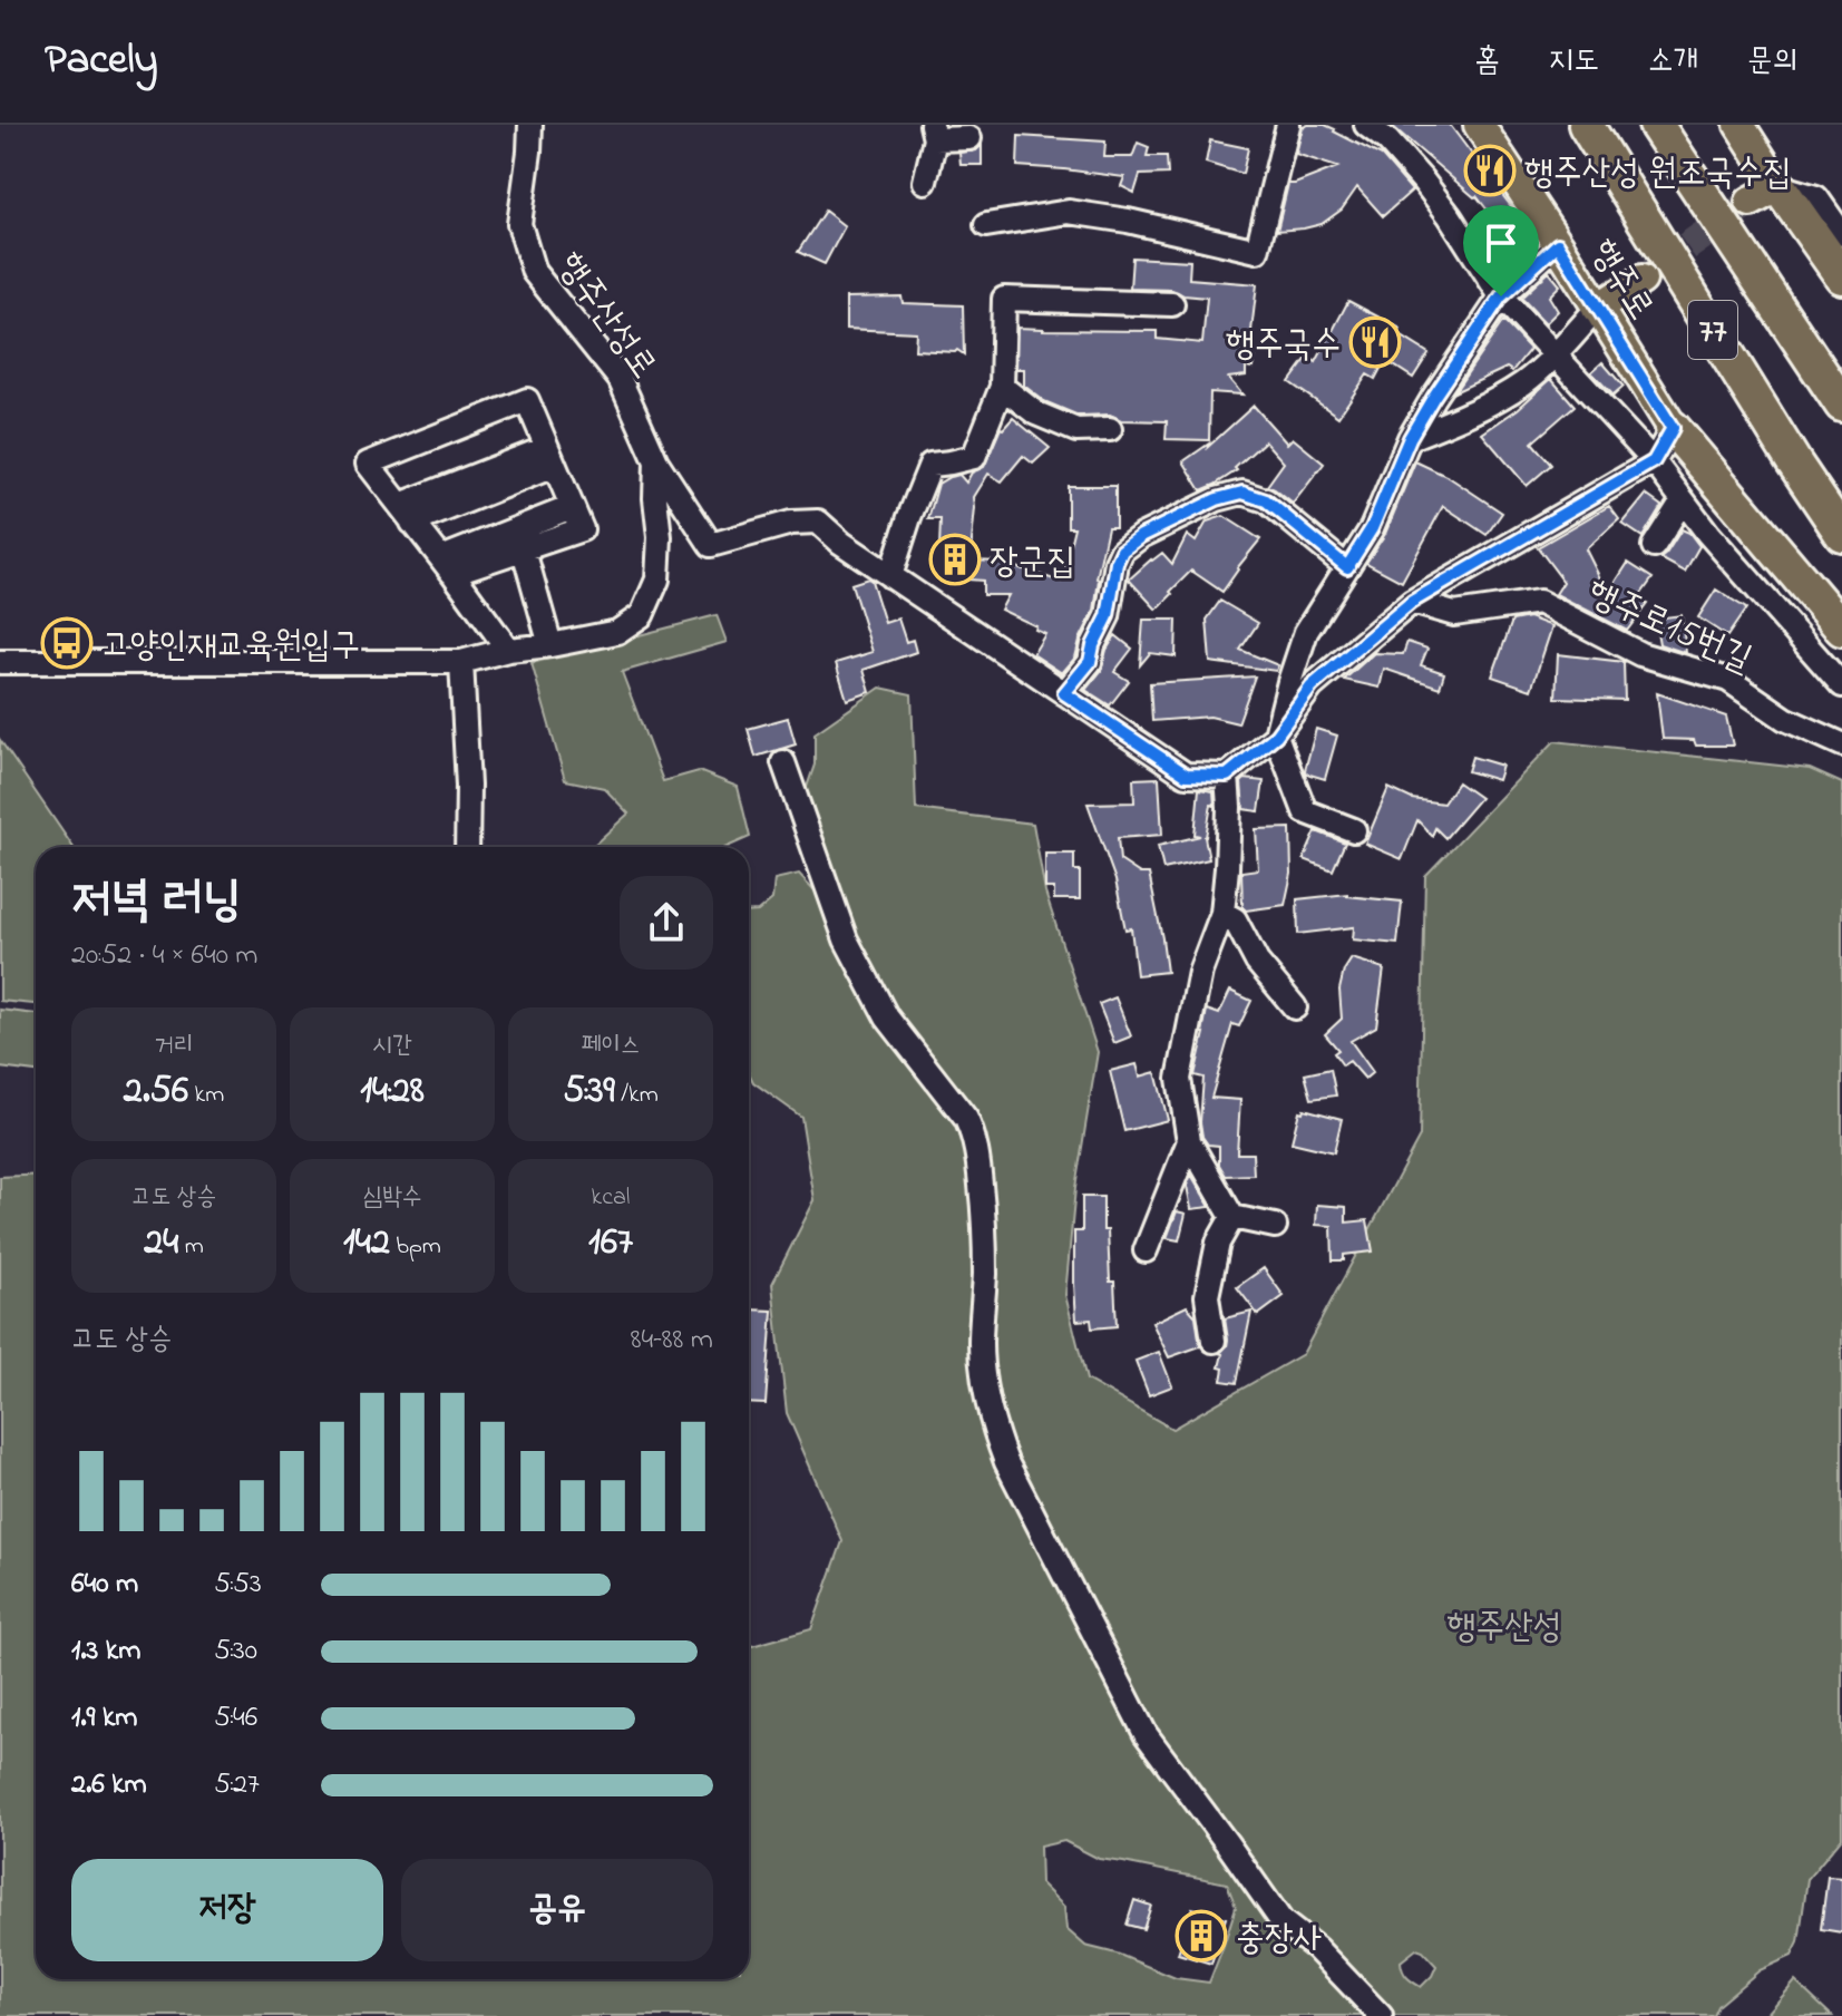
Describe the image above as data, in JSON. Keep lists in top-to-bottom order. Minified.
{"streets":{"highway":["77"],"main road":["행주로"],"street":["행주산성로","행주로15번길"]},"parks":["행주산성"],"places":{"restaurant":["행주산성 원조국수집","행주국수"],"building":["장군집","충장사"],"bus stop":["고양인재교육원입구"]},"page":{"header":"Pacely","nav":["홈","지도","소개","문의"],"heading":["저녁 러닝","20:52 · 4 × 640 m"],"stats":[["거리","2.56 km"],["시간","14:28"],["페이스","5:39 /km"],["고도 상승","24 m"],["심박수","142 bpm"],["kcal","167"]],"chart":["고도 상승","84–88 m"],"list":[{"name":"640 m","note":"5:53"},{"name":"1.3 km","note":"5:30"},{"name":"1.9 km","note":"5:46"},{"name":"2.6 km","note":"5:27"}],"buttons":["저장","공유"]}}
